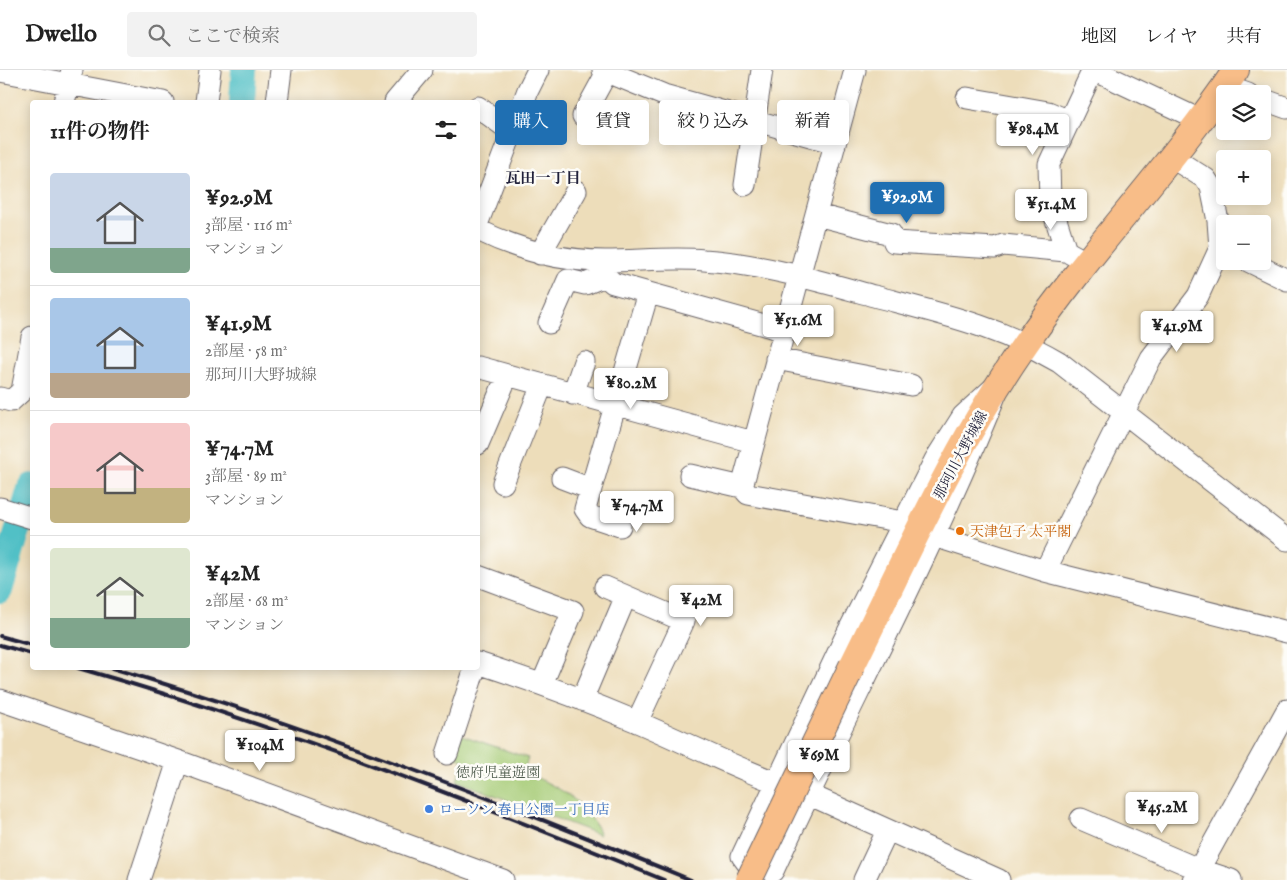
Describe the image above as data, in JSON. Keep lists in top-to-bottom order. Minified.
{"streets":{"main road":["那珂川大野城線"]},"districts":["瓦田一丁目"],"parks":["徳府児童遊園"],"places":["天津包子 太平閣","ローソン 春日公園一丁目店"],"page":{"header":"Dwello","search":"ここで検索","nav":["地図","レイヤ","共有"],"map_buttons":["+","−"],"chip":["購入","賃貸","絞り込み","新着"],"heading":"11件の物件","price":["¥98.4M","¥92.9M","¥51.4M","¥51.6M","¥41.9M","¥80.2M","¥74.7M","¥42M","¥104M","¥69M","¥45.2M"],"list":[{"name":"¥92.9M","note":"3部屋 · 116 m² · マンション"},{"name":"¥41.9M","note":"2部屋 · 58 m² · 那珂川大野城線"},{"name":"¥74.7M","note":"3部屋 · 89 m² · マンション"},{"name":"¥42M","note":"2部屋 · 68 m² · マンション"}]}}
